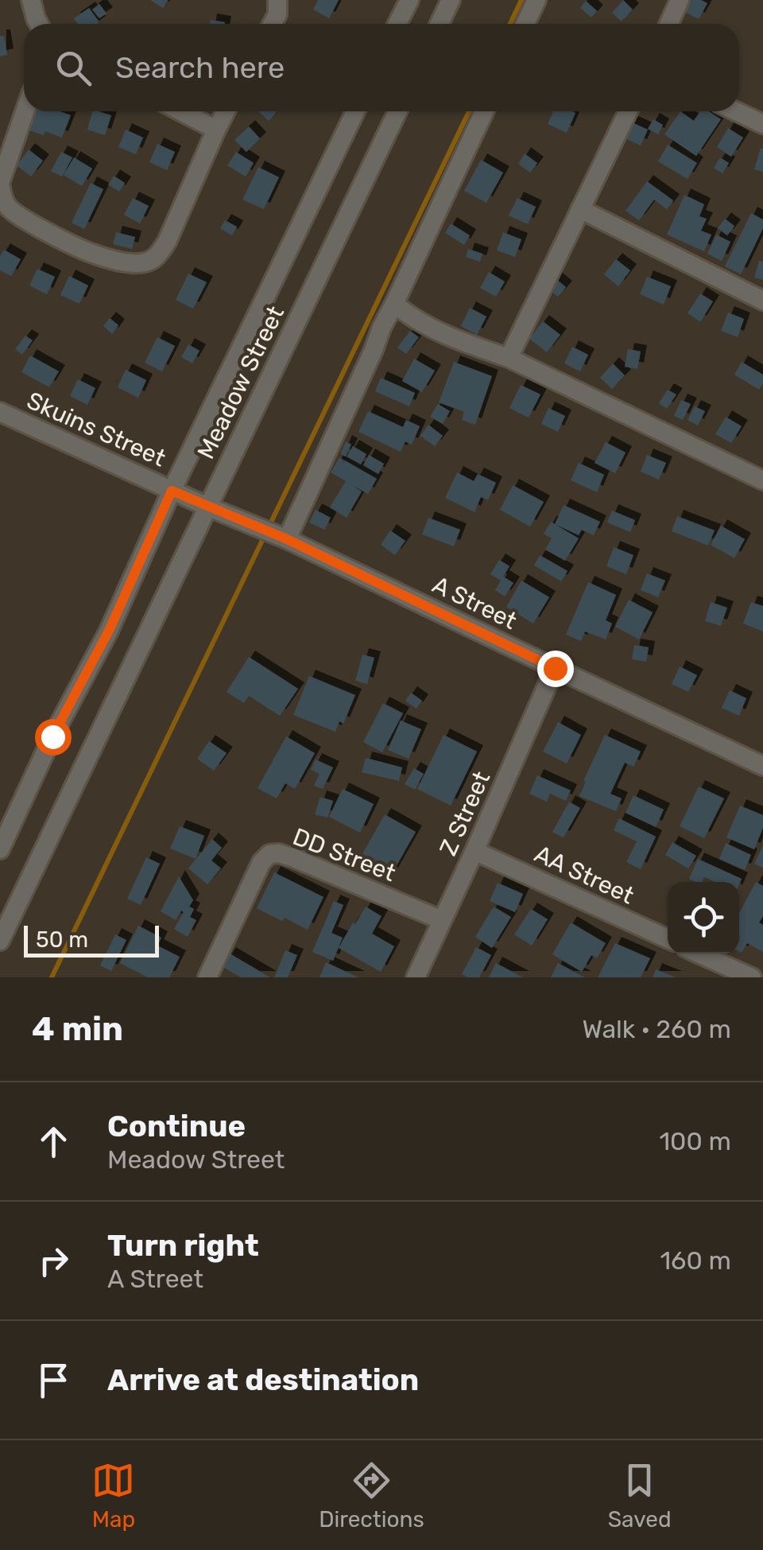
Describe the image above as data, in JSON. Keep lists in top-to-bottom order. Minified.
{"streets":{"street":["Meadow Street","Skuins Street","A Street","Z Street","DD Street","AA Street"]},"crossings":[["Meadow Street","Skuins Street"],["Meadow Street","A Street"],["Skuins Street","A Street"],["A Street","Z Street"],["Z Street","DD Street"],["Z Street","AA Street"]],"scale_bar":"50 m","page":{"search":"Search here","scale":"50 m","heading":["4 min","Walk · 260 m"],"list":[["Continue","Meadow Street","100 m"],["Turn right","A Street","160 m"],"Arrive at destination"],"nav":["Map","Directions","Saved"]}}
